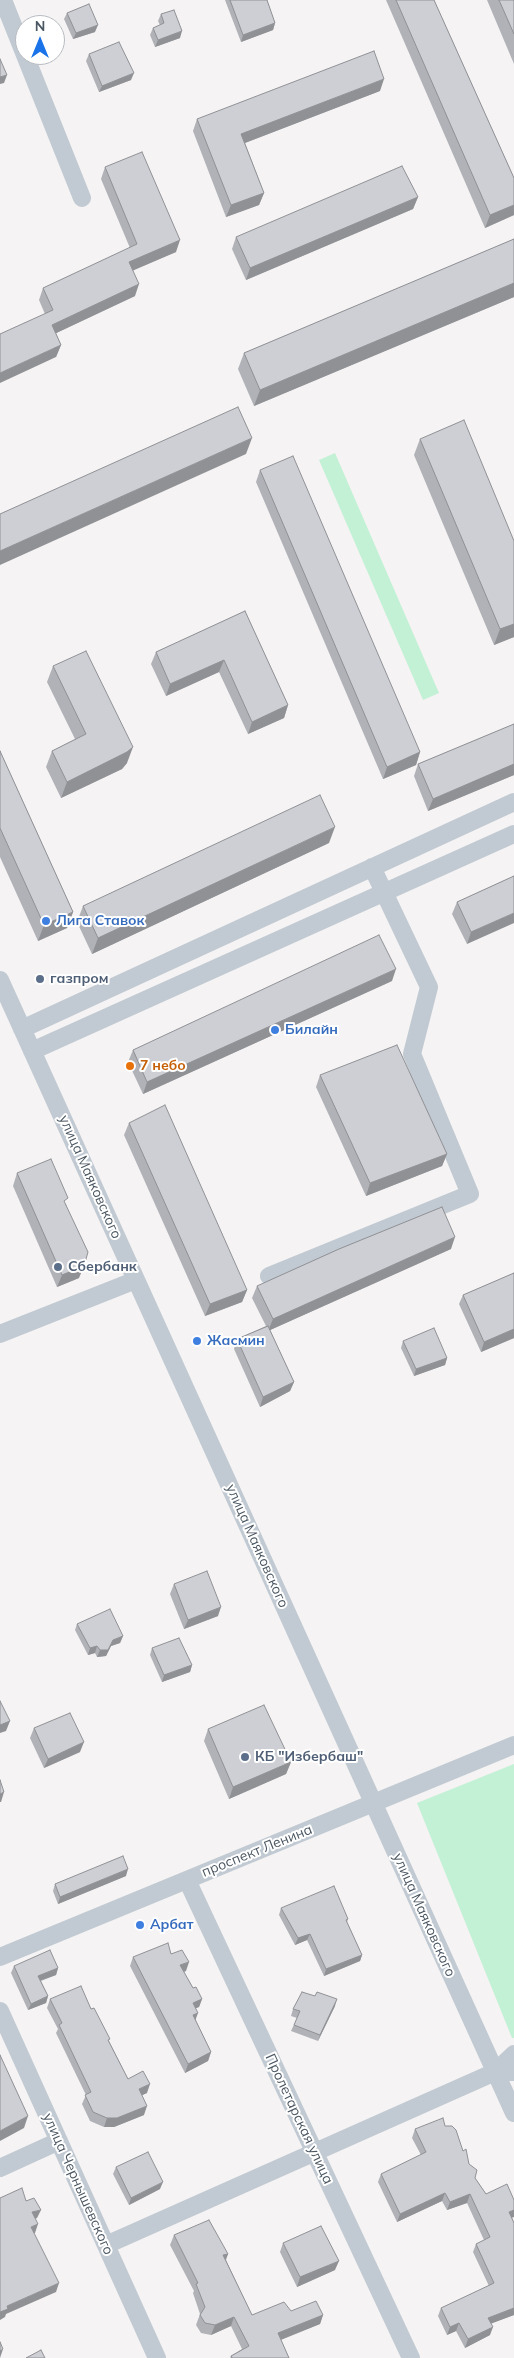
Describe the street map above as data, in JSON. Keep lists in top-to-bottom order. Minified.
{"streets":{"street":["улица Маяковского","проспект Ленина","Пролетарская улица","улица Чернышевского"]},"crossings":[["улица Маяковского","проспект Ленина"],["проспект Ленина","Пролетарская улица"]],"places":["Лига Ставок","газпром","Билайн","7 небо","Сбербанк","Жасмин","КБ \"Избербаш\"","Арбат"],"north":"top"}
